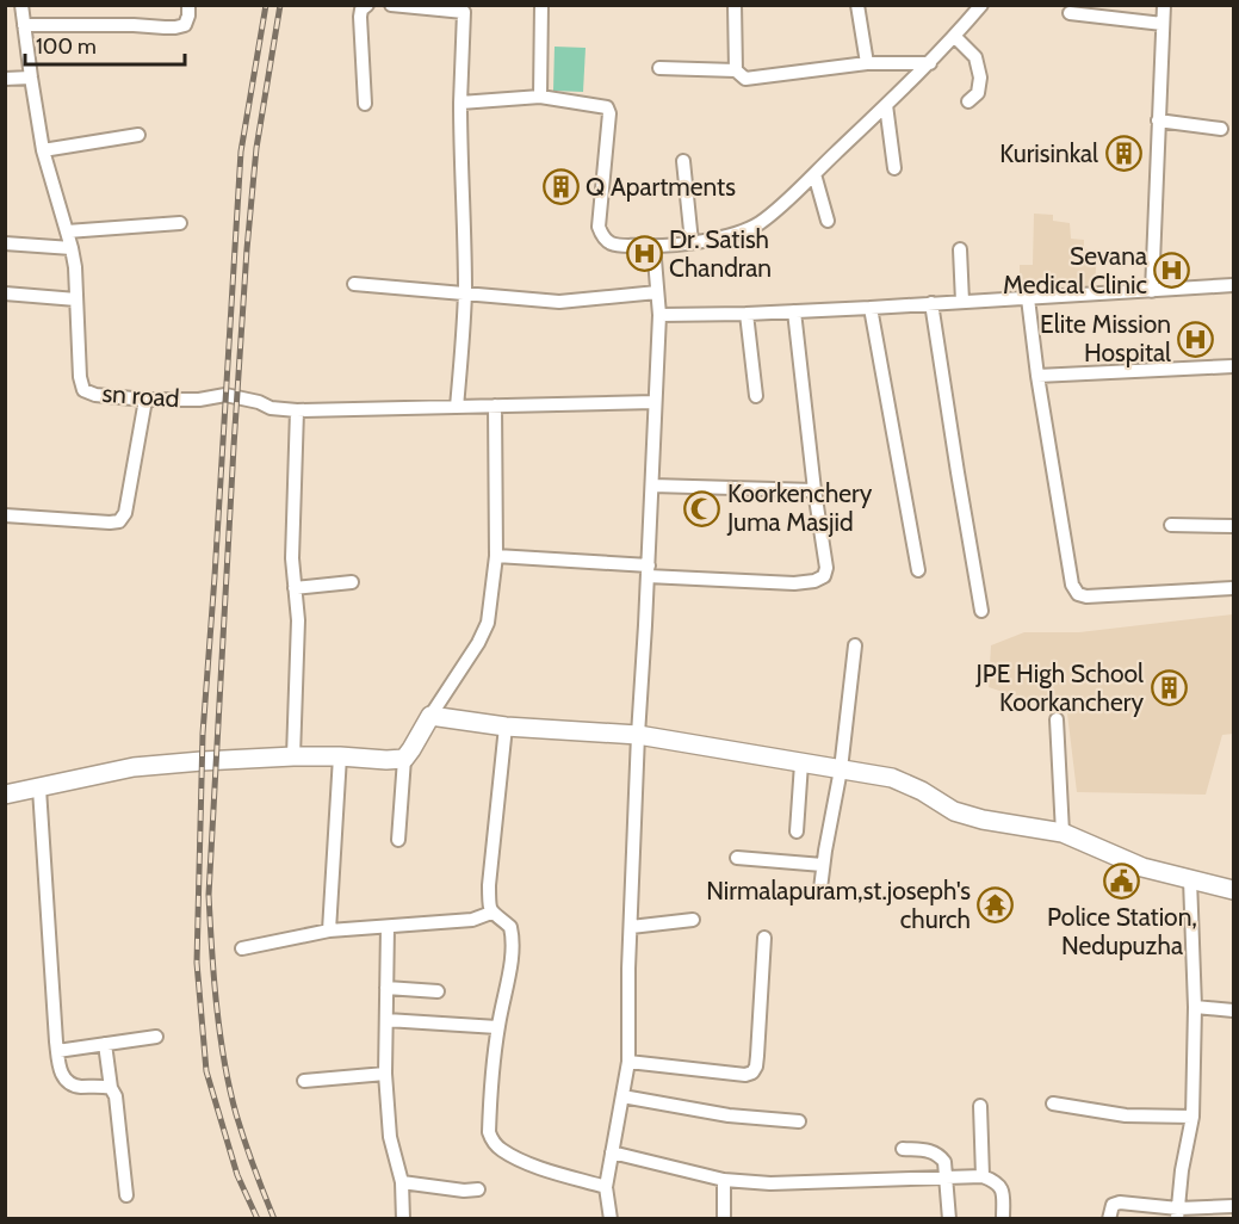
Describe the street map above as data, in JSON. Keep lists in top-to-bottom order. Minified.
{"streets":{"street":["sn road"]},"places":{"building":["Kurisinkal","Q Apartments","JPE High School Koorkanchery"],"hospital":["Dr. Satish Chandran","Sevana Medical Clinic","Elite Mission Hospital"],"mosque":["Koorkenchery Juma Masjid"],"public building":["Police Station, Nedupuzha"],"temple":["Nirmalapuram,st.joseph's church"]},"scale_bar":"100 m"}
